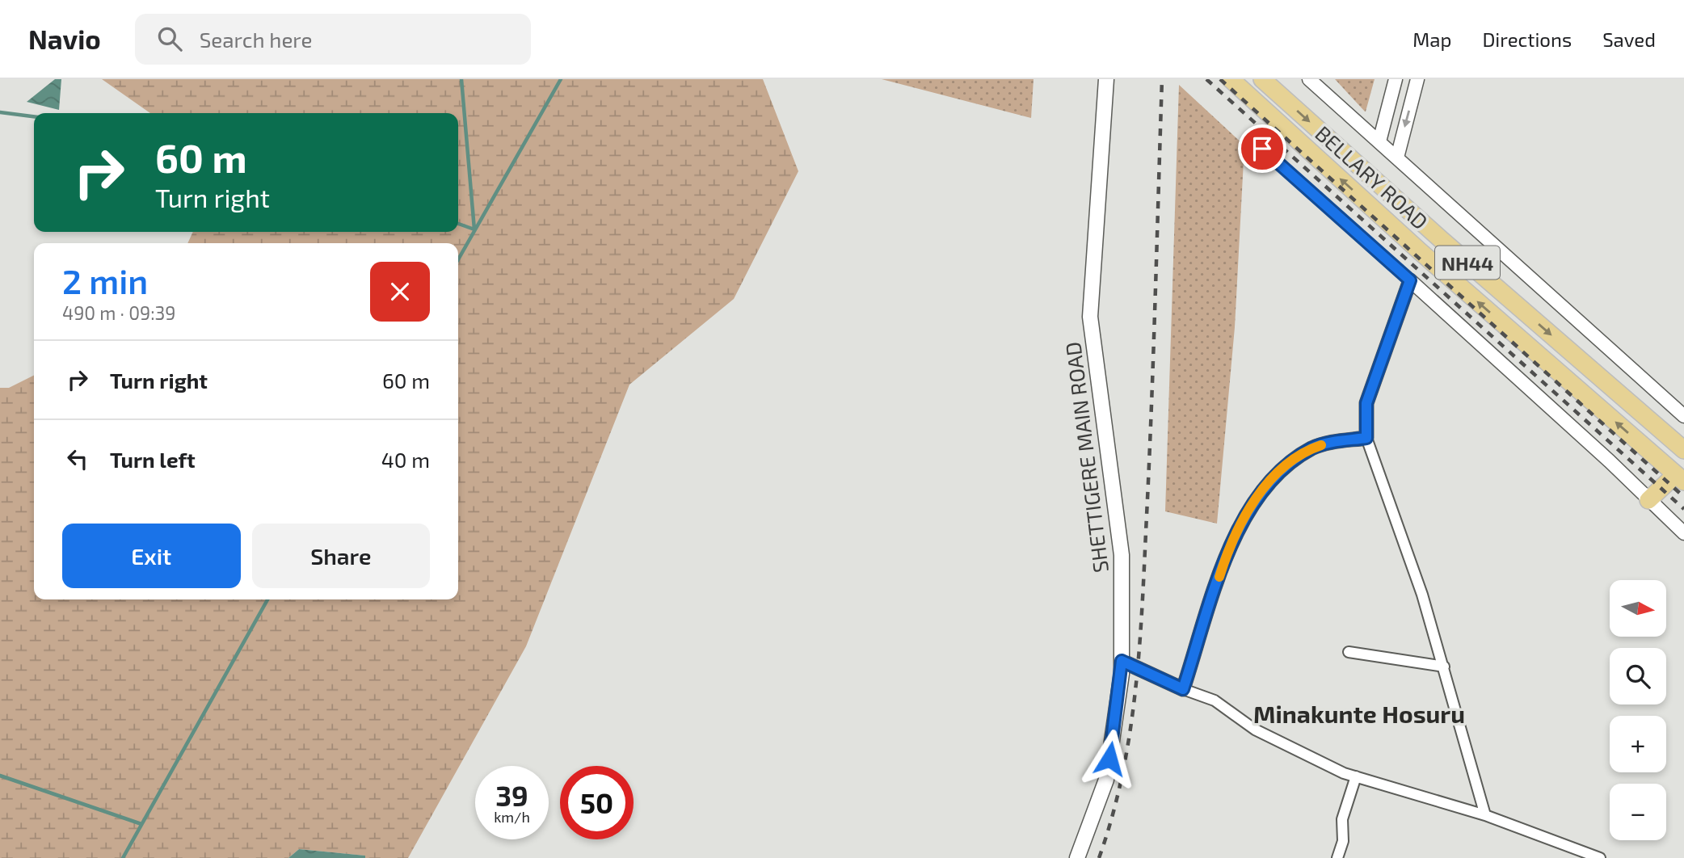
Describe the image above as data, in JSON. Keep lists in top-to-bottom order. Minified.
{"streets":{"highway":["BELLARY ROAD","NH44"],"main road":["SHETTIGERE MAIN ROAD"]},"districts":["Minakunte Hosuru"],"north":"right","page":{"header":"Navio","search":"Search here","nav":["Map","Directions","Saved"],"turn":["60 m","Turn right"],"heading":["2 min","490 m · 09:39"],"list":[{"name":"Turn right","value":"60 m"},{"name":"Turn left","value":"40 m"}],"buttons":["Exit","Share"],"map_buttons":["+","−"],"speed":"39 km/h","limit":"50"}}
